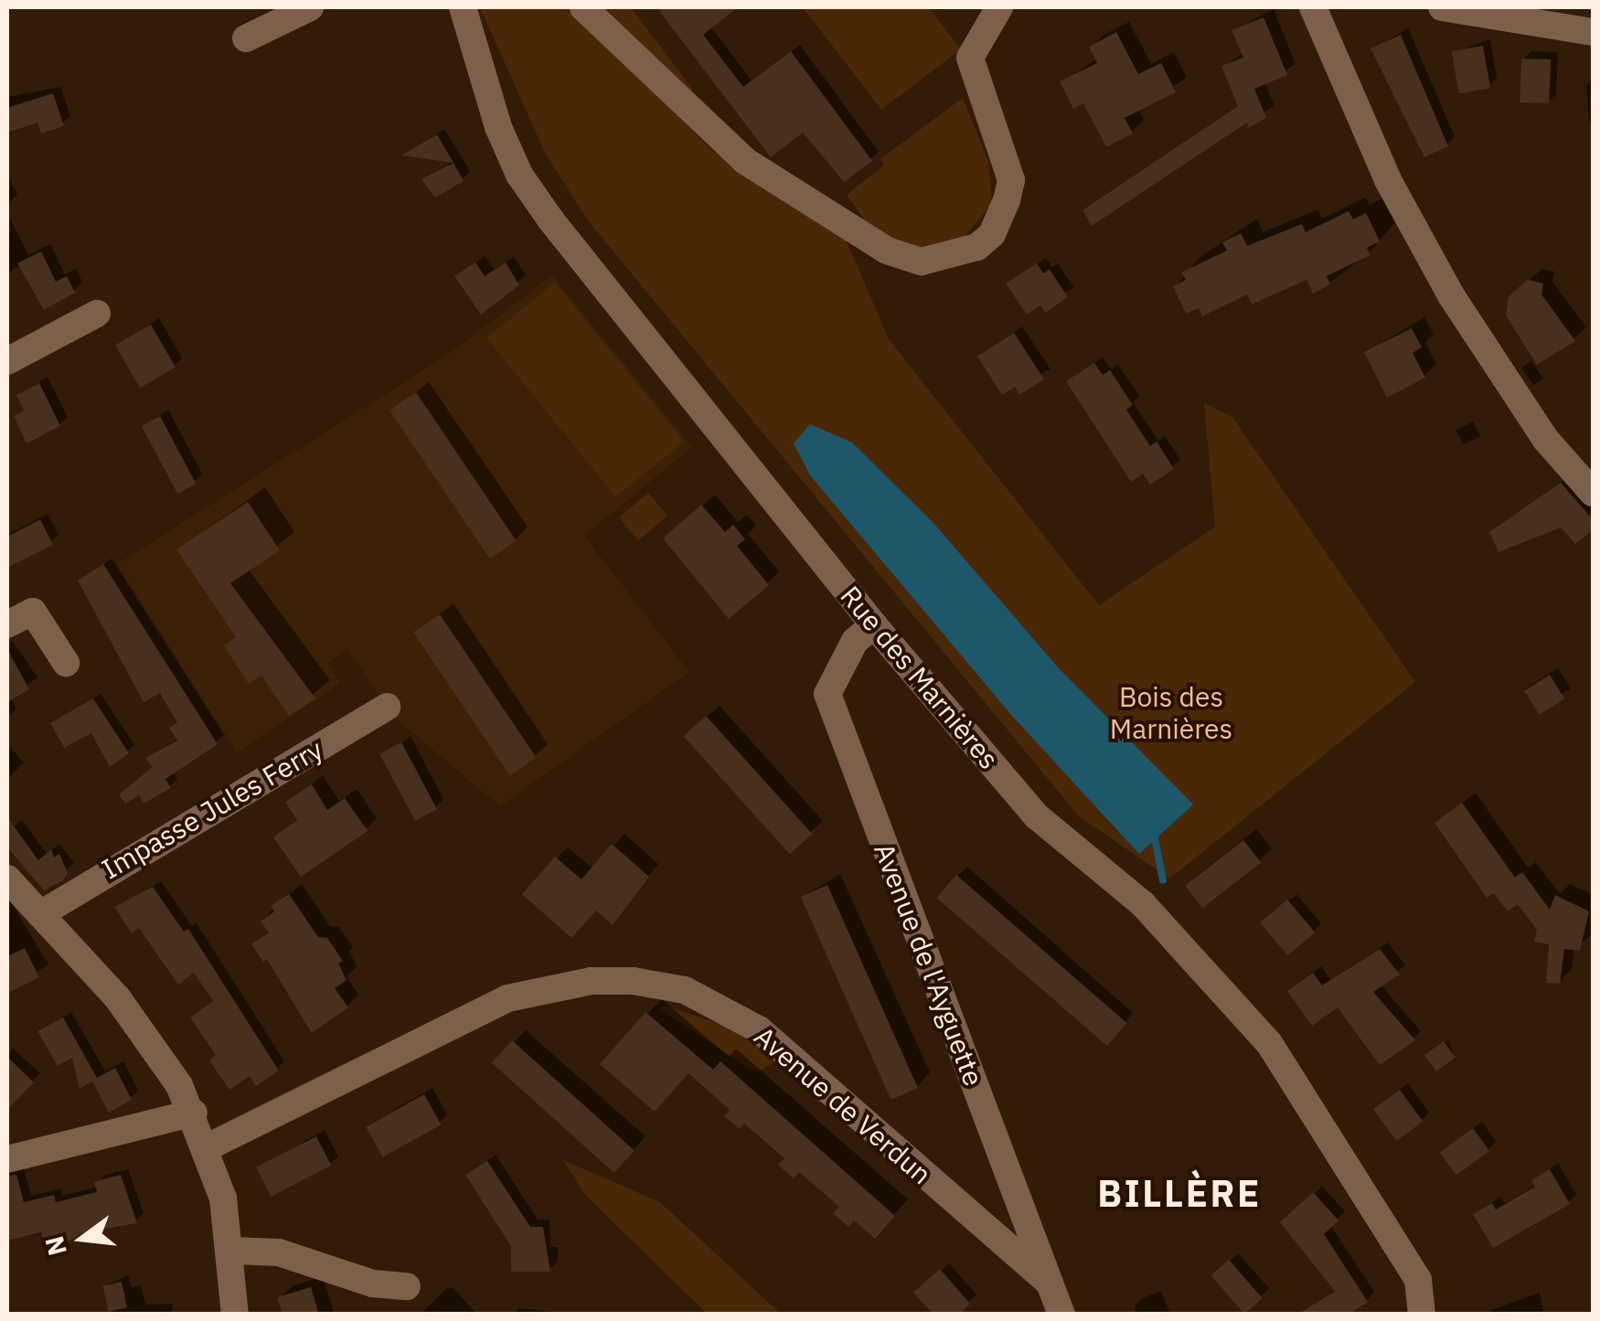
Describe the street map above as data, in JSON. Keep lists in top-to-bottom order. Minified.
{"streets":{"street":["Rue des Marnières","Impasse Jules Ferry","Avenue de l'Ayguette","Avenue de Verdun"]},"crossings":[["Rue des Marnières","Avenue de l'Ayguette"],["Avenue de l'Ayguette","Avenue de Verdun"]],"districts":["BILLÈRE"],"parks":["Bois des Marnières"],"north":"left"}
